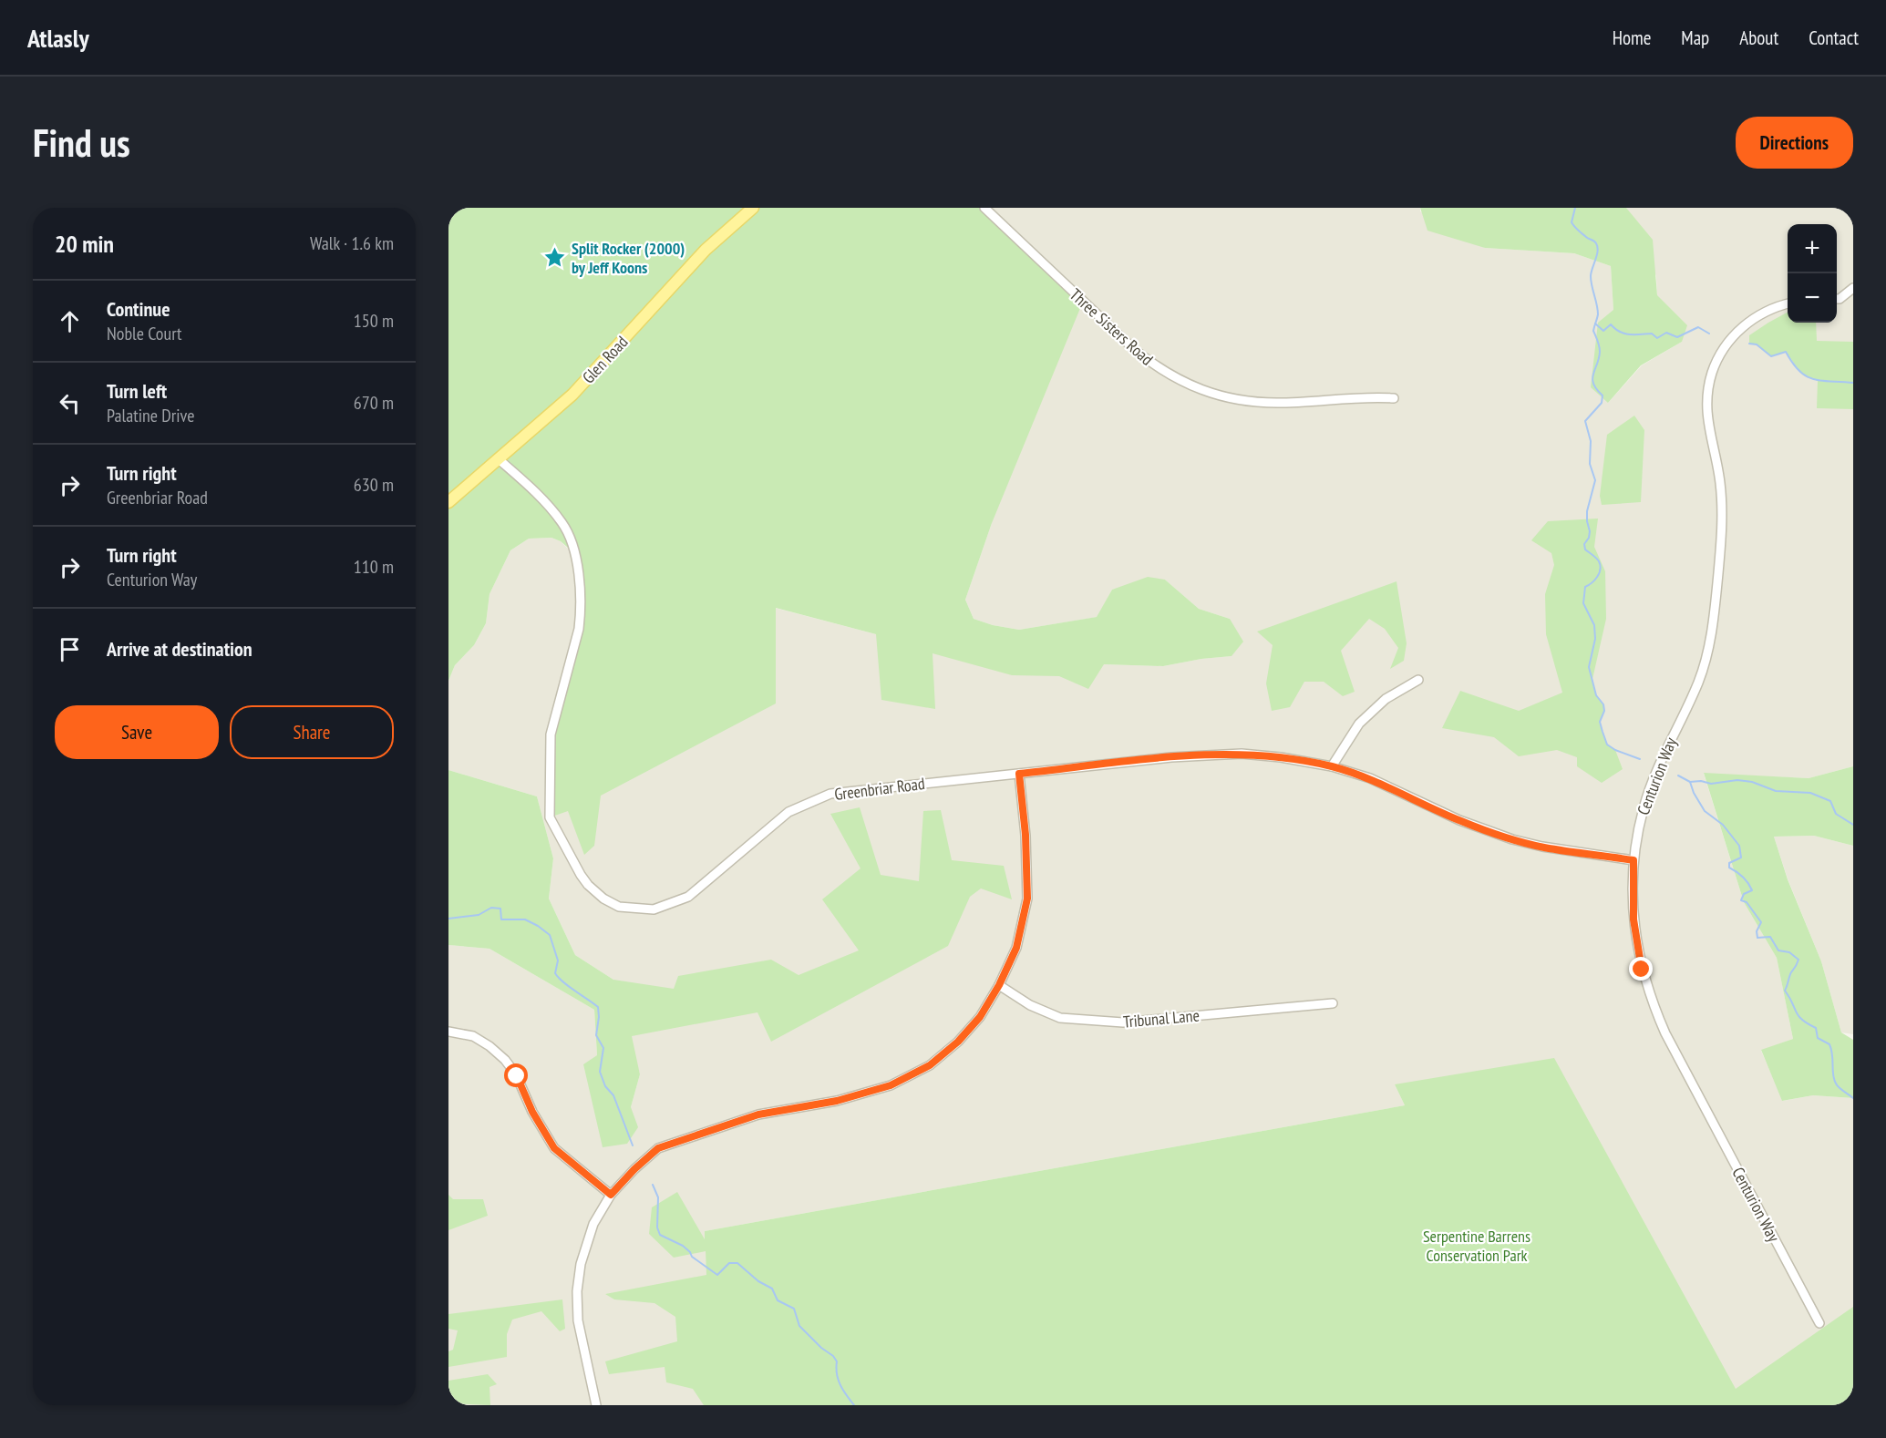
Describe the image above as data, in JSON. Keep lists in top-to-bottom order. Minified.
{"streets":{"main road":["Glen Road"],"street":["Three Sisters Road","Centurion Way","Greenbriar Road","Tribunal Lane"]},"crossings":[["Glen Road","Greenbriar Road"],["Centurion Way","Greenbriar Road"]],"parks":["Serpentine Barrens Conservation Park"],"places":{"place":["Split Rocker (2000) by Jeff Koons"]},"page":{"header":"Atlasly","nav":["Home","Map","About","Contact"],"buttons":["Directions",["Save","Share"]],"title":"Find us","heading":["20 min","Walk · 1.6 km"],"map_buttons":["+","−"],"list":[["Continue","Noble Court","150 m"],["Turn left","Palatine Drive","670 m"],["Turn right","Greenbriar Road","630 m"],["Turn right","Centurion Way","110 m"],"Arrive at destination"]}}
